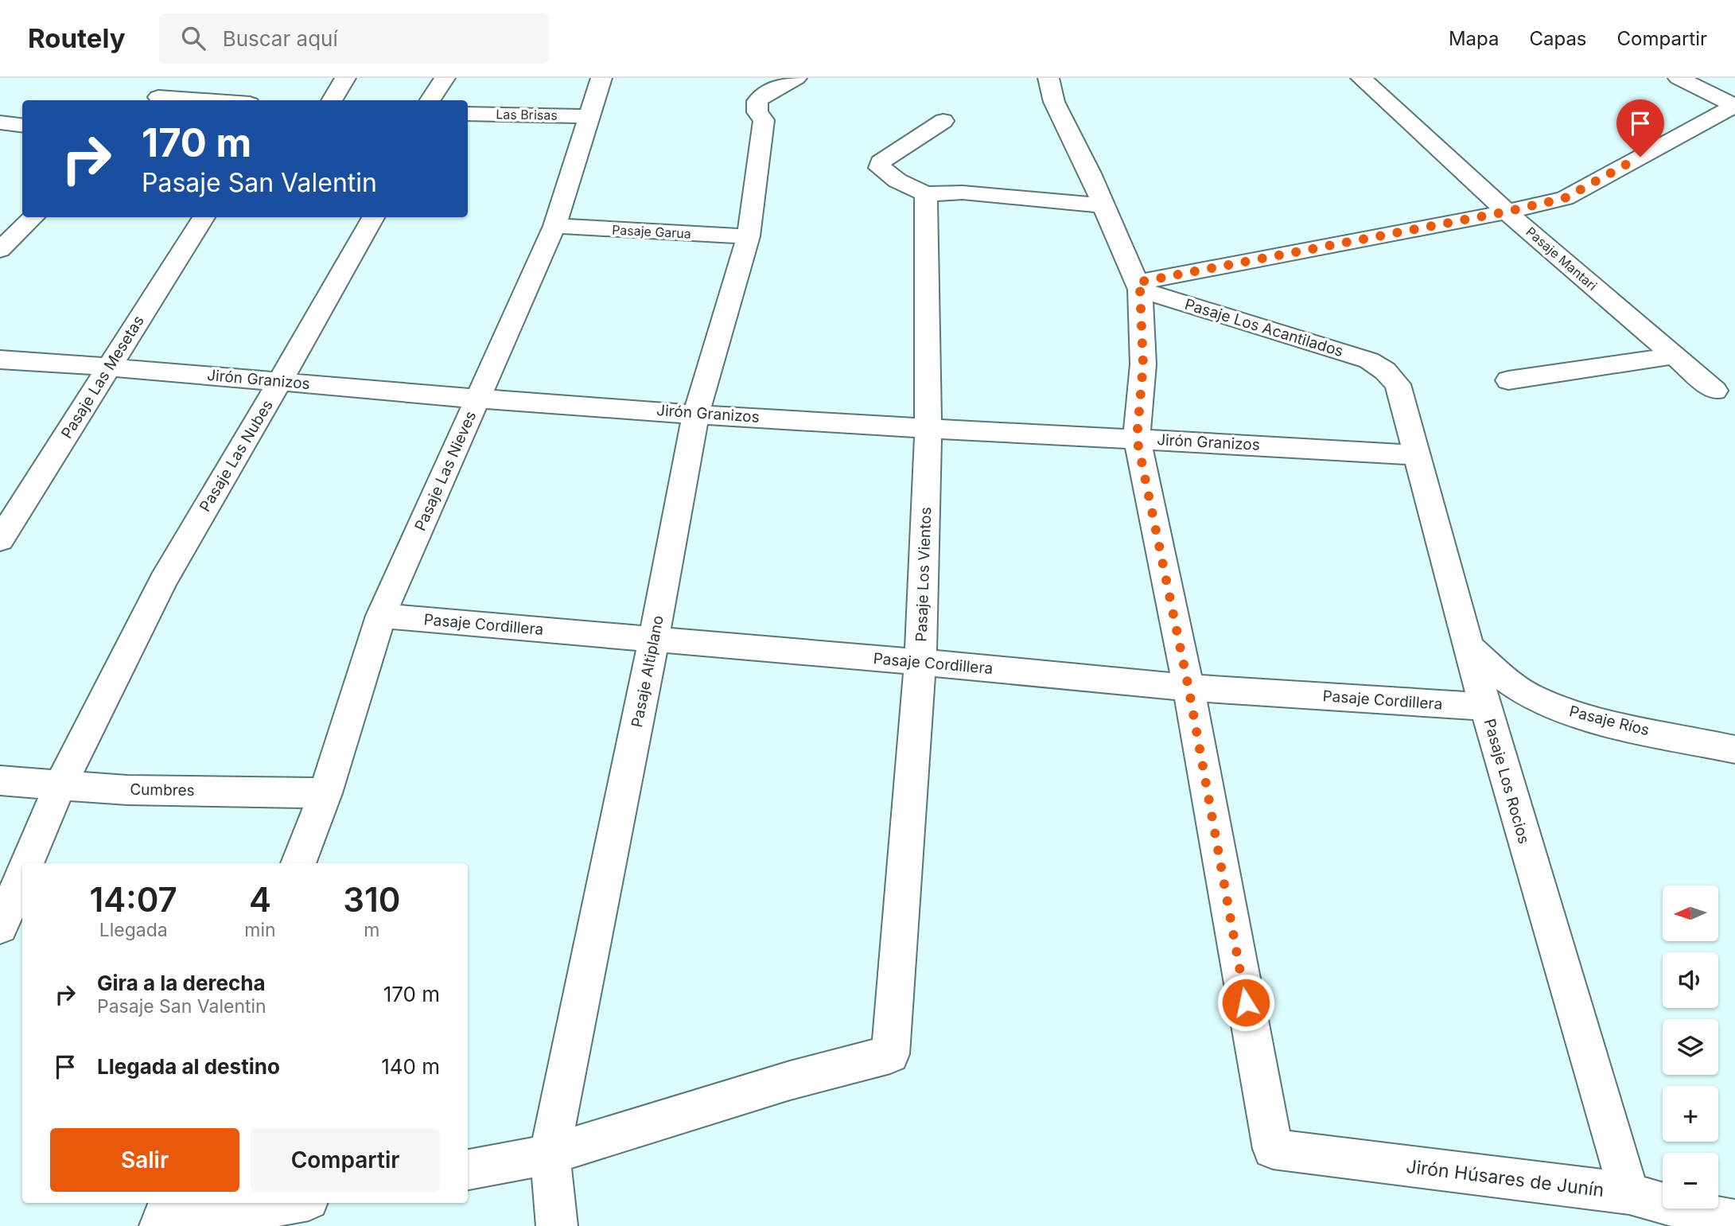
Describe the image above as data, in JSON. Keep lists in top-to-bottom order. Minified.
{"streets":{"street":["Las Brisas","Pasaje Garua","Pasaje Mantari","Pasaje Los Acantilados","Pasaje Las Mesetas","Jirón Granizos","Pasaje Las Nubes","Pasaje Las Nieves","Pasaje Los Vientos","Pasaje Cordillera","Pasaje Altiplano","Pasaje Ríos","Pasaje Los Rocios","Cumbres","Jirón Húsares de Junín"]},"crossings":[["Las Brisas","Pasaje Las Nieves"],["Pasaje Garua","Pasaje Las Nieves"],["Pasaje Garua","Pasaje Altiplano"],["Pasaje Los Acantilados","Pasaje Los Rocios"],["Pasaje Las Mesetas","Jirón Granizos"],["Jirón Granizos","Pasaje Las Nubes"],["Jirón Granizos","Pasaje Las Nieves"],["Jirón Granizos","Pasaje Los Vientos"],["Jirón Granizos","Pasaje Altiplano"],["Jirón Granizos","Pasaje Los Rocios"],["Pasaje Las Nubes","Cumbres"],["Pasaje Las Nieves","Pasaje Cordillera"],["Pasaje Las Nieves","Cumbres"],["Pasaje Los Vientos","Pasaje Cordillera"],["Pasaje Los Vientos","Pasaje Altiplano"],["Pasaje Cordillera","Pasaje Altiplano"],["Pasaje Cordillera","Pasaje Los Rocios"],["Pasaje Cordillera","Jirón Húsares de Junín"],["Pasaje Ríos","Pasaje Los Rocios"],["Pasaje Los Rocios","Jirón Húsares de Junín"]],"north":"left","page":{"header":"Routely","search":"Buscar aquí","nav":["Mapa","Capas","Compartir"],"turn":["170 m","Pasaje San Valentin"],"eta":["14:07","Llegada","4","min","310","m"],"map_buttons":["+","−"],"list":[{"name":"Gira a la derecha","note":"Pasaje San Valentin","value":"170 m"},{"name":"Llegada al destino","value":"140 m"}],"buttons":["Salir","Compartir"]}}
